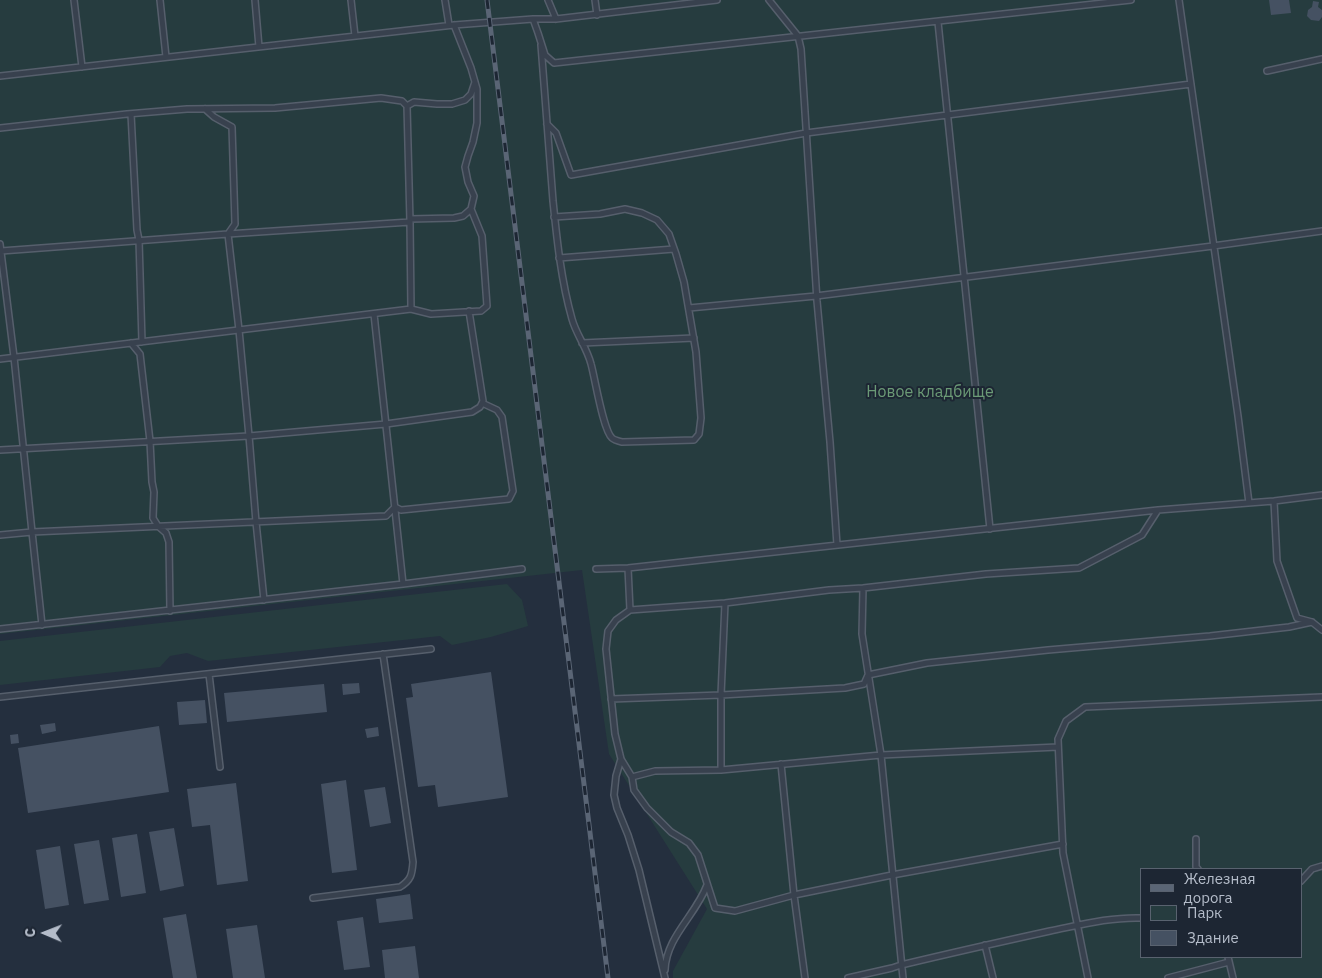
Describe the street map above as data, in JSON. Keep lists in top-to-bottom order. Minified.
{"parks":["Новое кладбище"],"legend":["Железная дорога","Парк","Здание"],"north":"left"}
